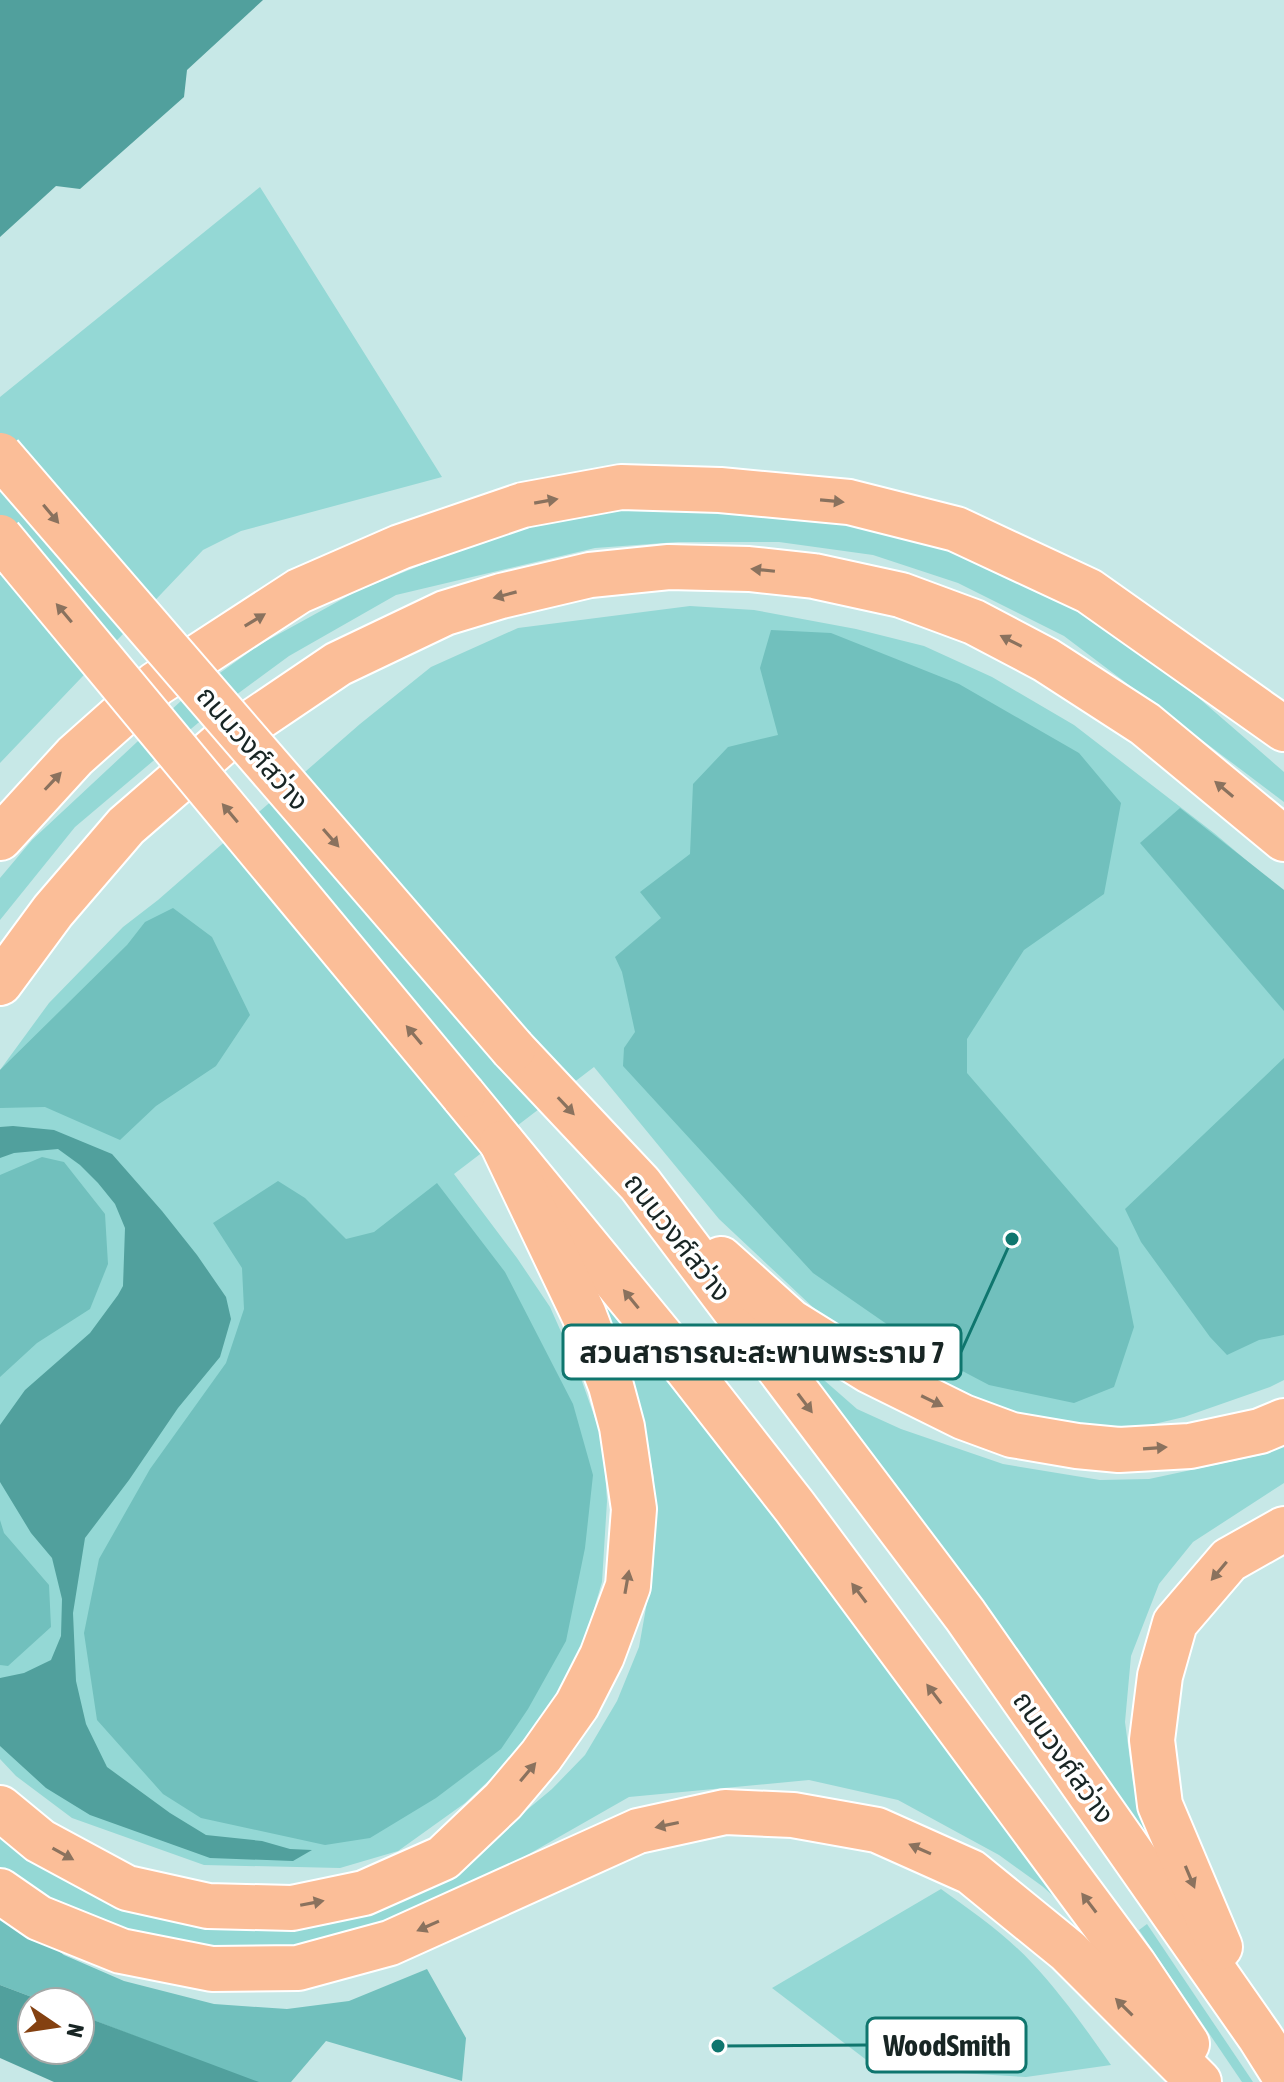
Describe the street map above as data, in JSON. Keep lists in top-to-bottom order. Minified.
{"streets":{"main road":["ถนนวงศ์สว่าง"]},"places":["สวนสาธารณะสะพานพระราม 7","WoodSmith"],"north":"right"}
